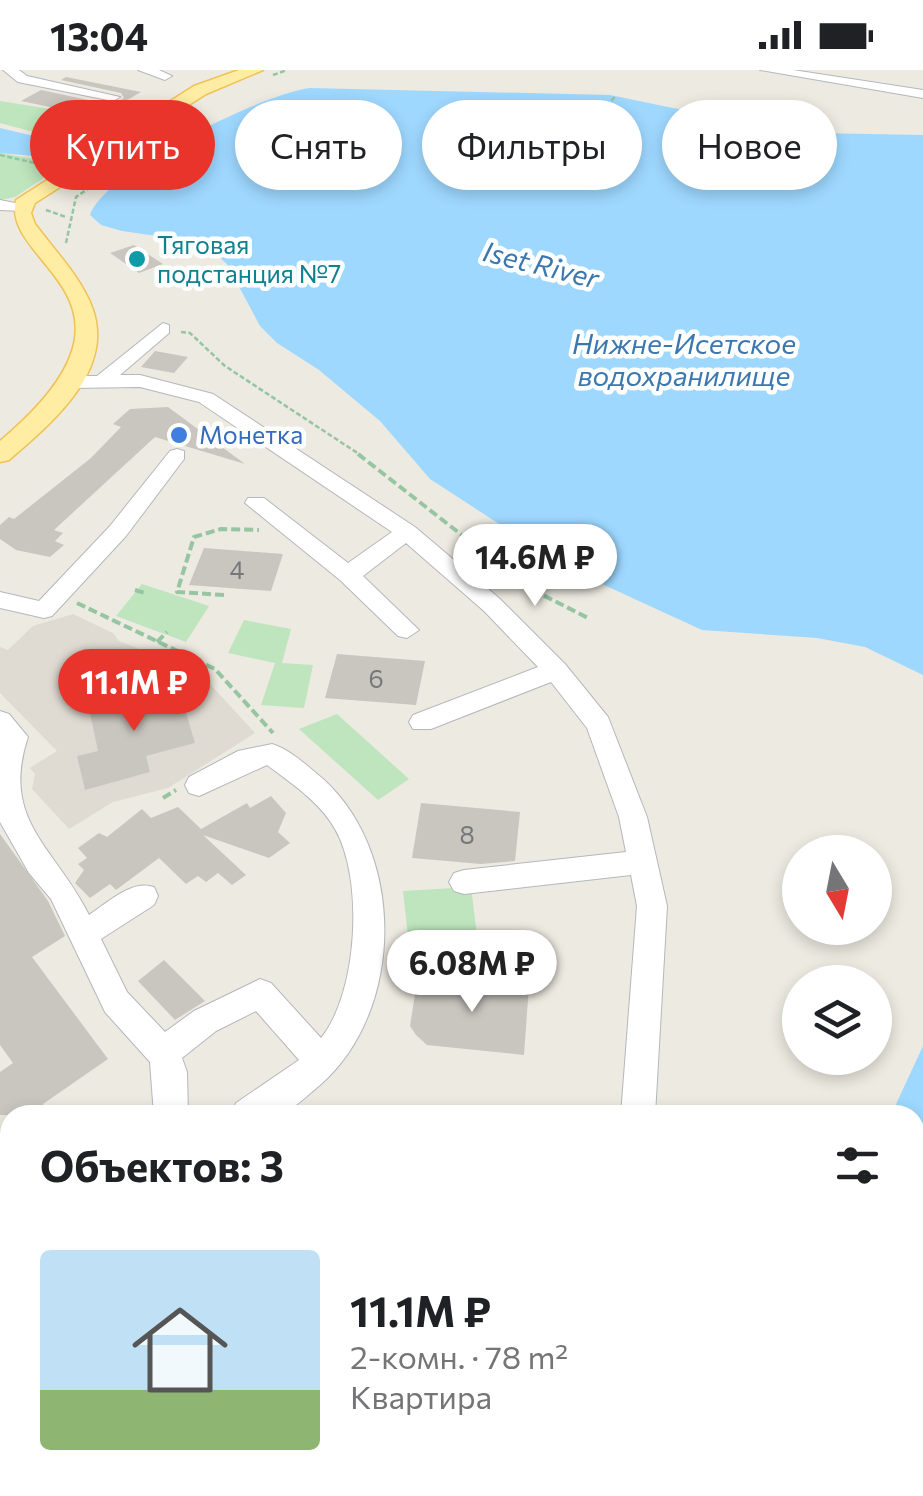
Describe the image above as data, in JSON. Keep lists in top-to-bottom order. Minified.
{"water":["Iset River","Нижне-Исетское водохранилище"],"places":["Тяговая подстанция №7","Монетка"],"house_numbers":["4","6","8"],"north":"bottom","page":{"status":"13:04","chip":["Купить","Снять","Фильтры","Новое"],"price":["14.6M ₽","11.1M ₽","6.08M ₽"],"heading":"Объектов: 3","list":[{"name":"11.1M ₽","note":"2-комн. · 78 m² · Квартира"}]}}
